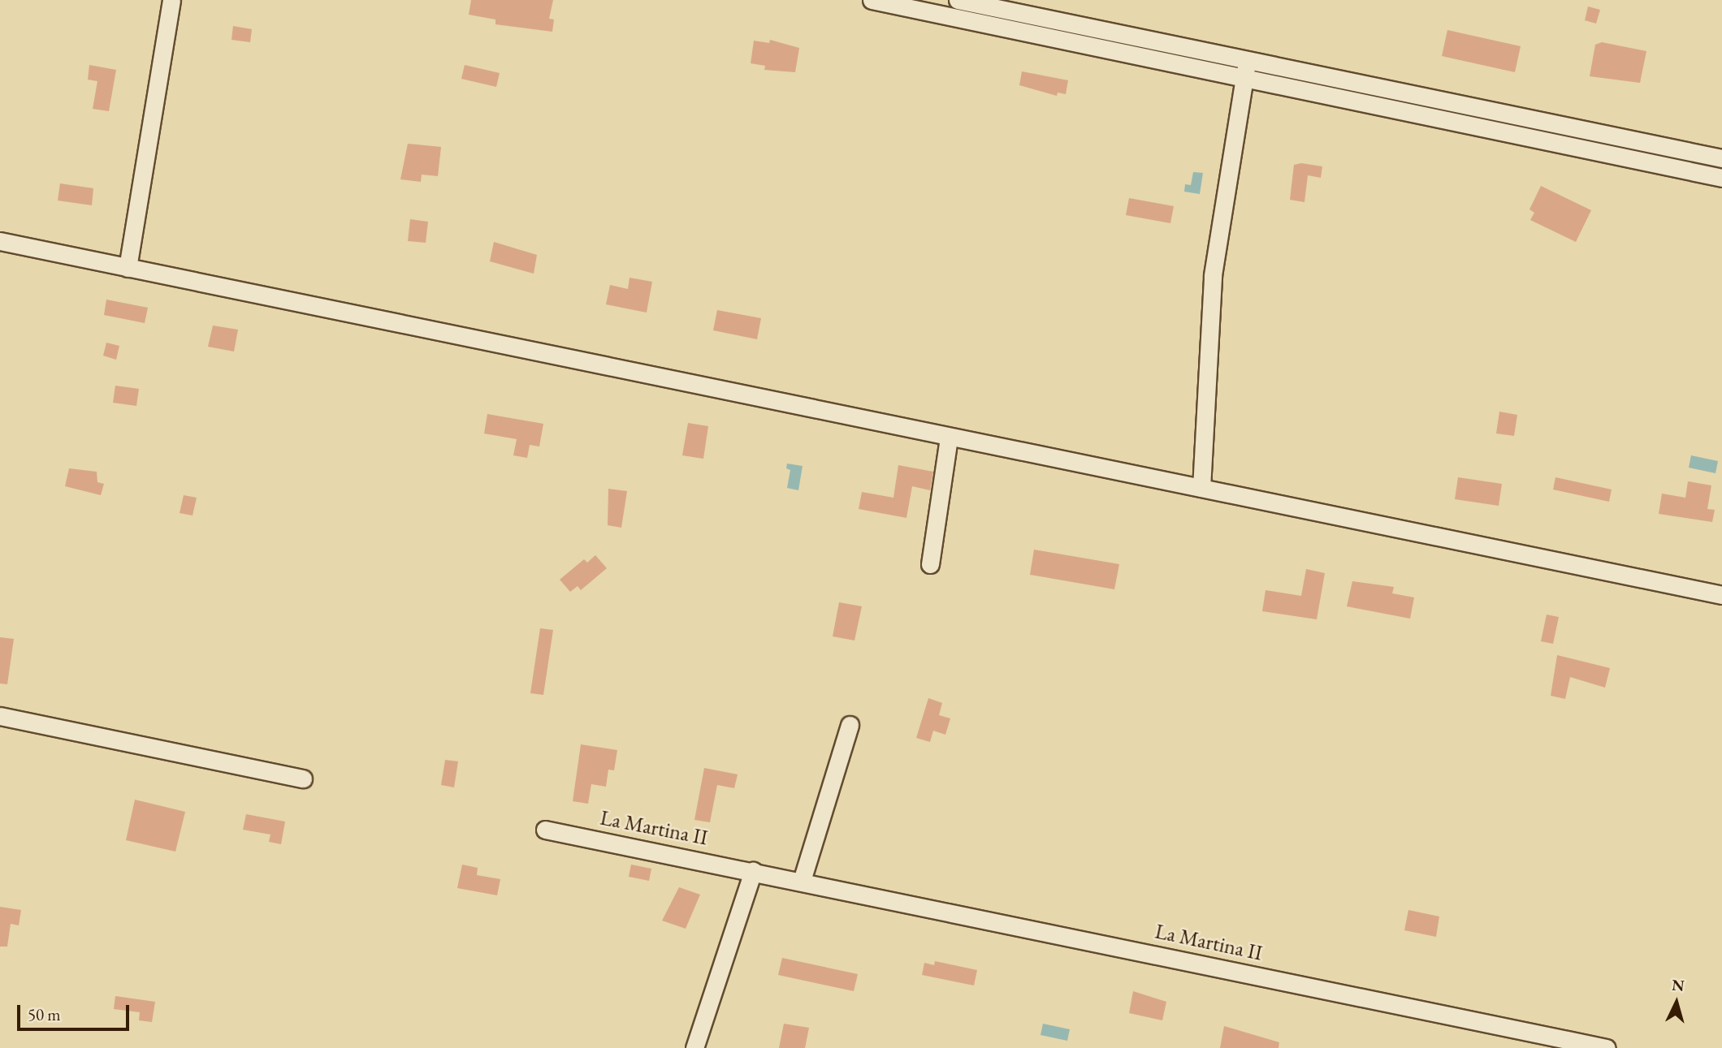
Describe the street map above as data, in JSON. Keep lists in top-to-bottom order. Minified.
{"streets":{"street":["La Martina II"]},"scale_bar":"50 m","north":"top"}
